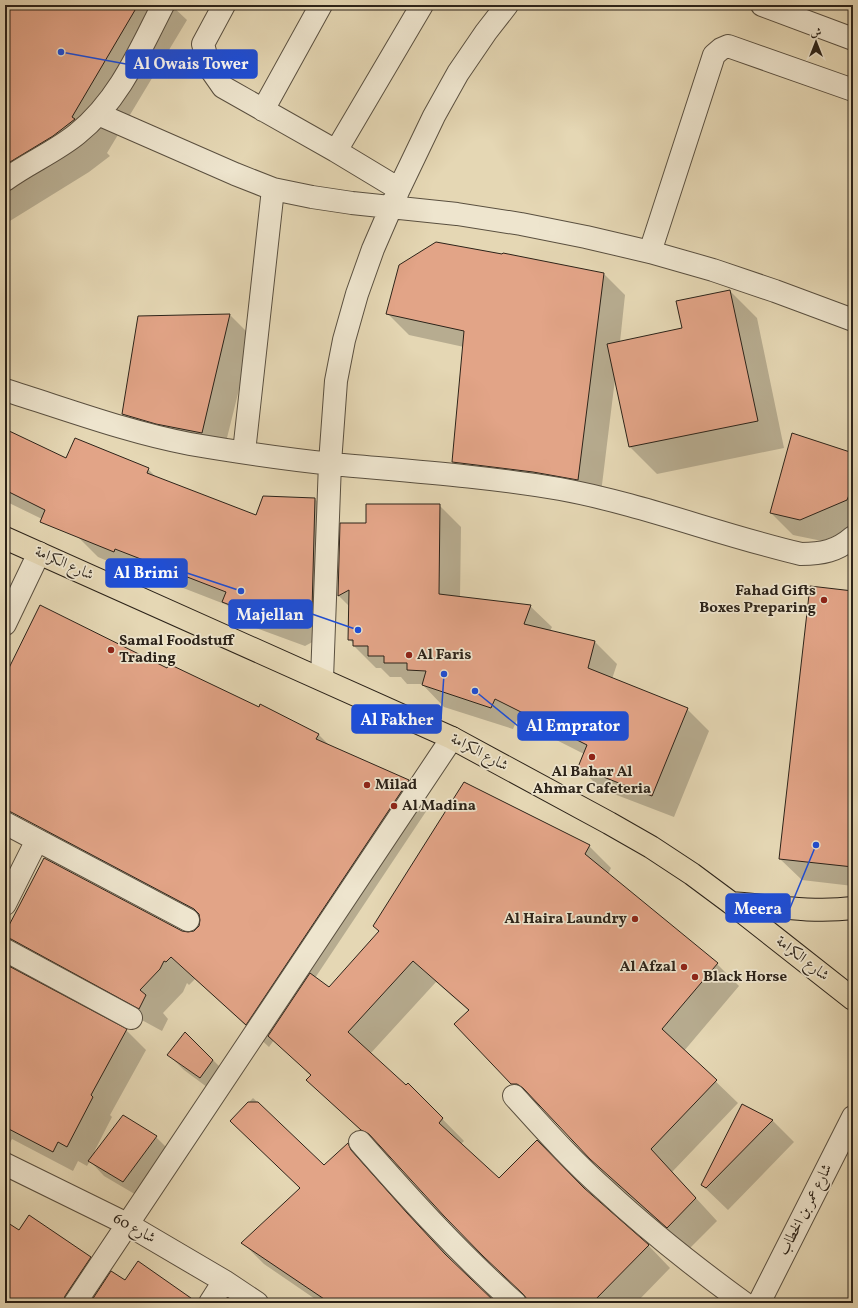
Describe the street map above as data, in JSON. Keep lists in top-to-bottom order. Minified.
{"streets":{"main road":["شارع الكرامة"],"street":["شارع عمر بن الخطاب","شارع 60"]},"places":["Al Owais Tower","Al Brimi","Fahad Gifts Boxes Preparing","Majellan","Samal Foodstuff Trading","Al Faris","Al Fakher","Al Emprator","Al Bahar Al Ahmar Cafeteria","Milad","Al Madina","Meera","Al Haira Laundry","Al Afzal","Black Horse"],"north":"top"}
